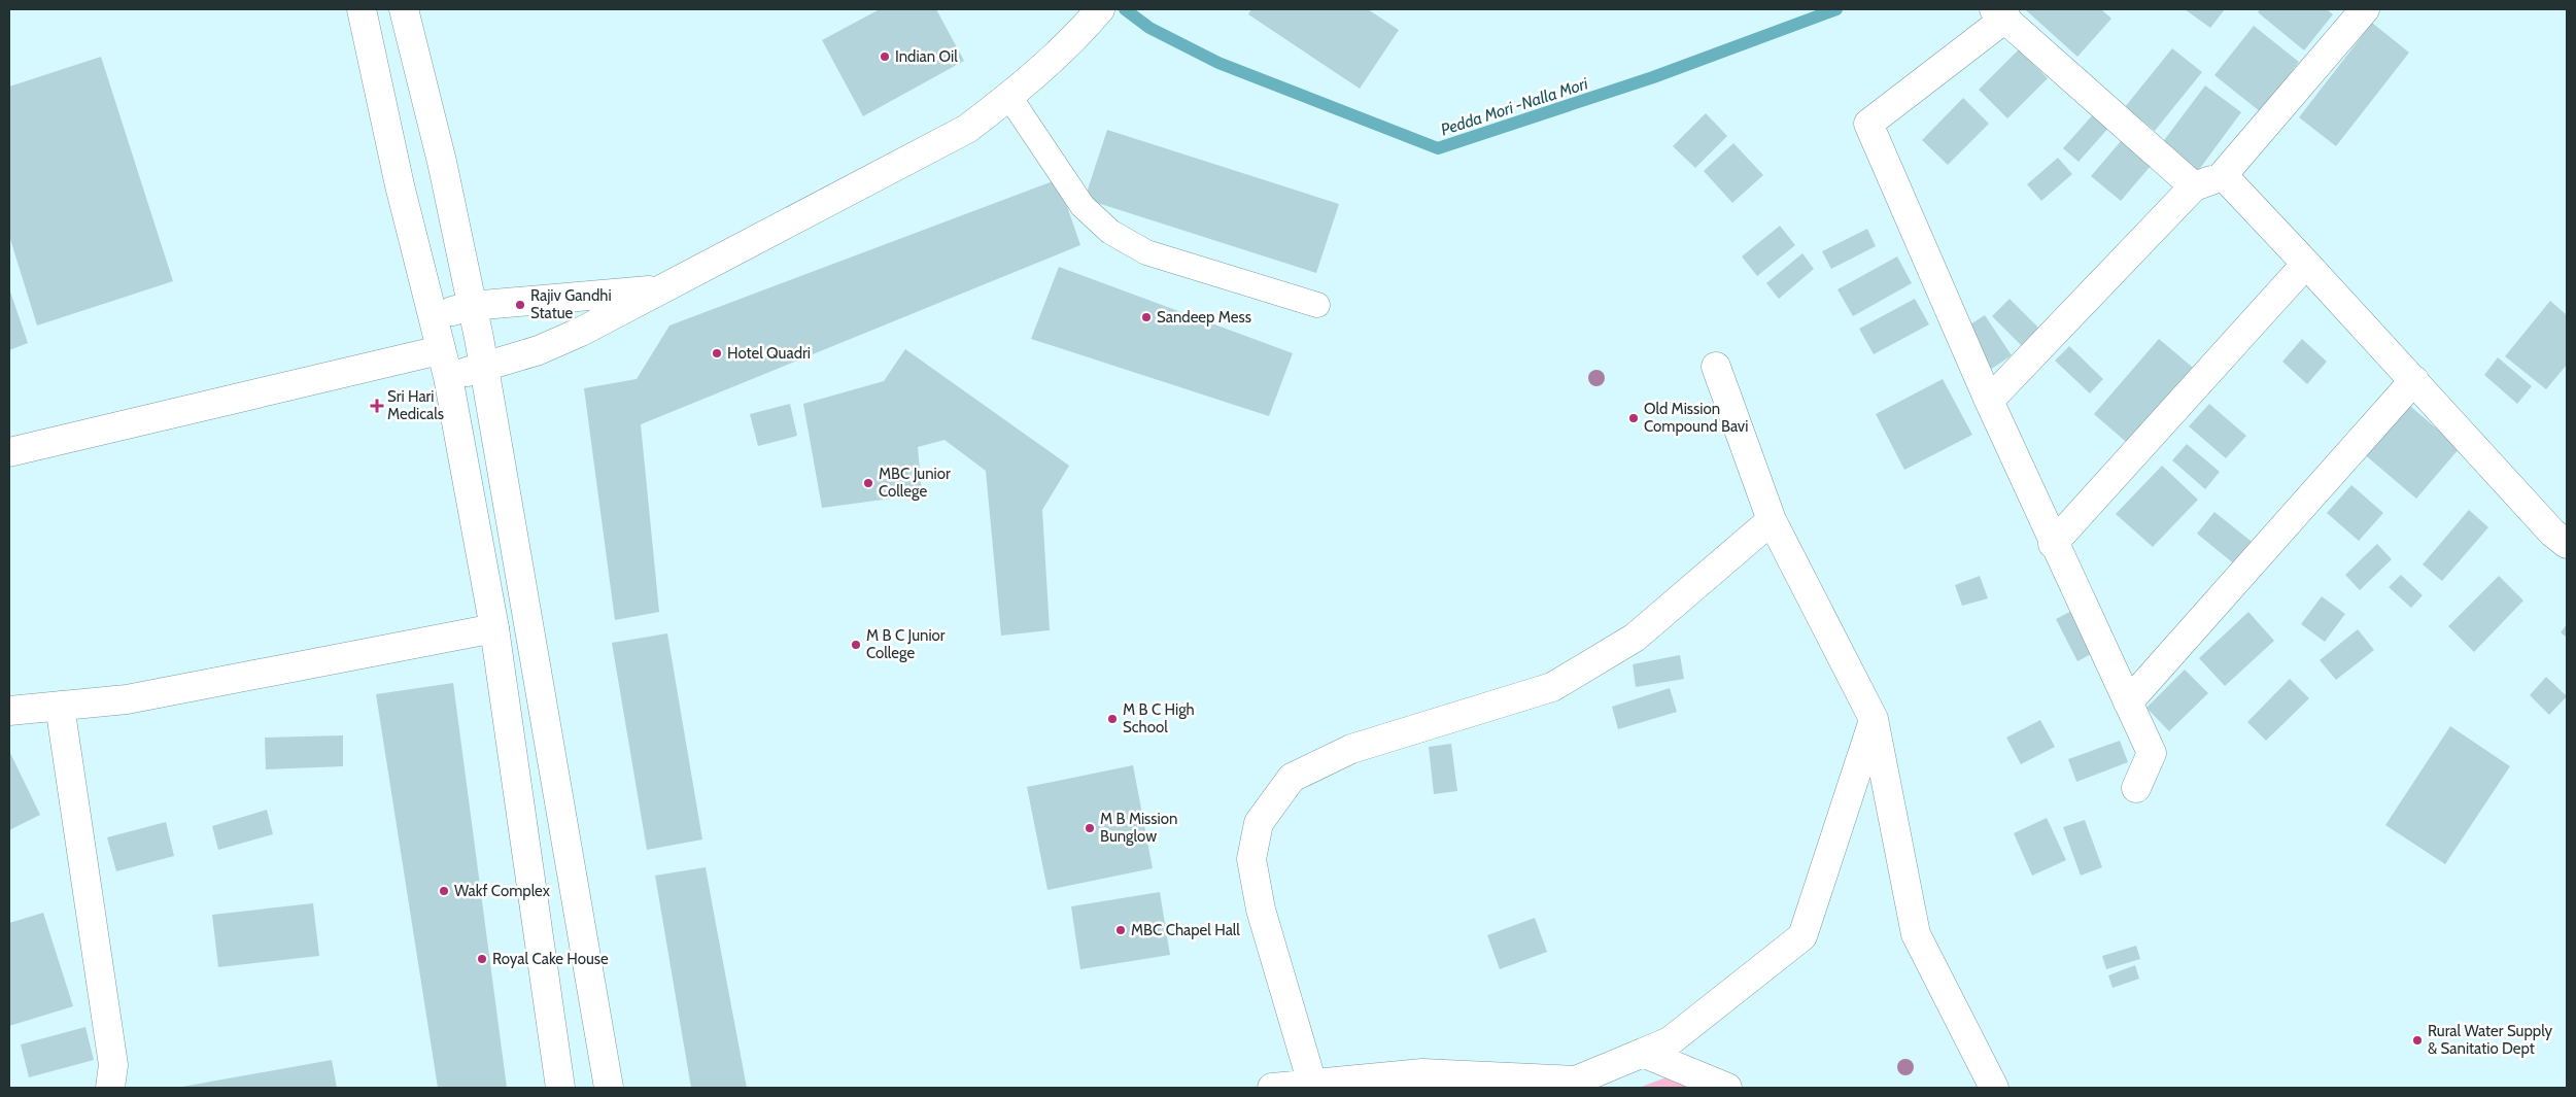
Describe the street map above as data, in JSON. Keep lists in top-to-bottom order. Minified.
{"water":["Pedda Mori -Nalla Mori"],"places":{"other":["Indian Oil","Rajiv Gandhi Statue","Sandeep Mess","Hotel Quadri","Old Mission Compound Bavi","MBC Junior College","M B C Junior College","M B C High School","M B Mission Bunglow","Wakf Complex","MBC Chapel Hall","Royal Cake House","Rural Water Supply & Sanitatio Dept"],"health":["Sri Hari Medicals"]}}
